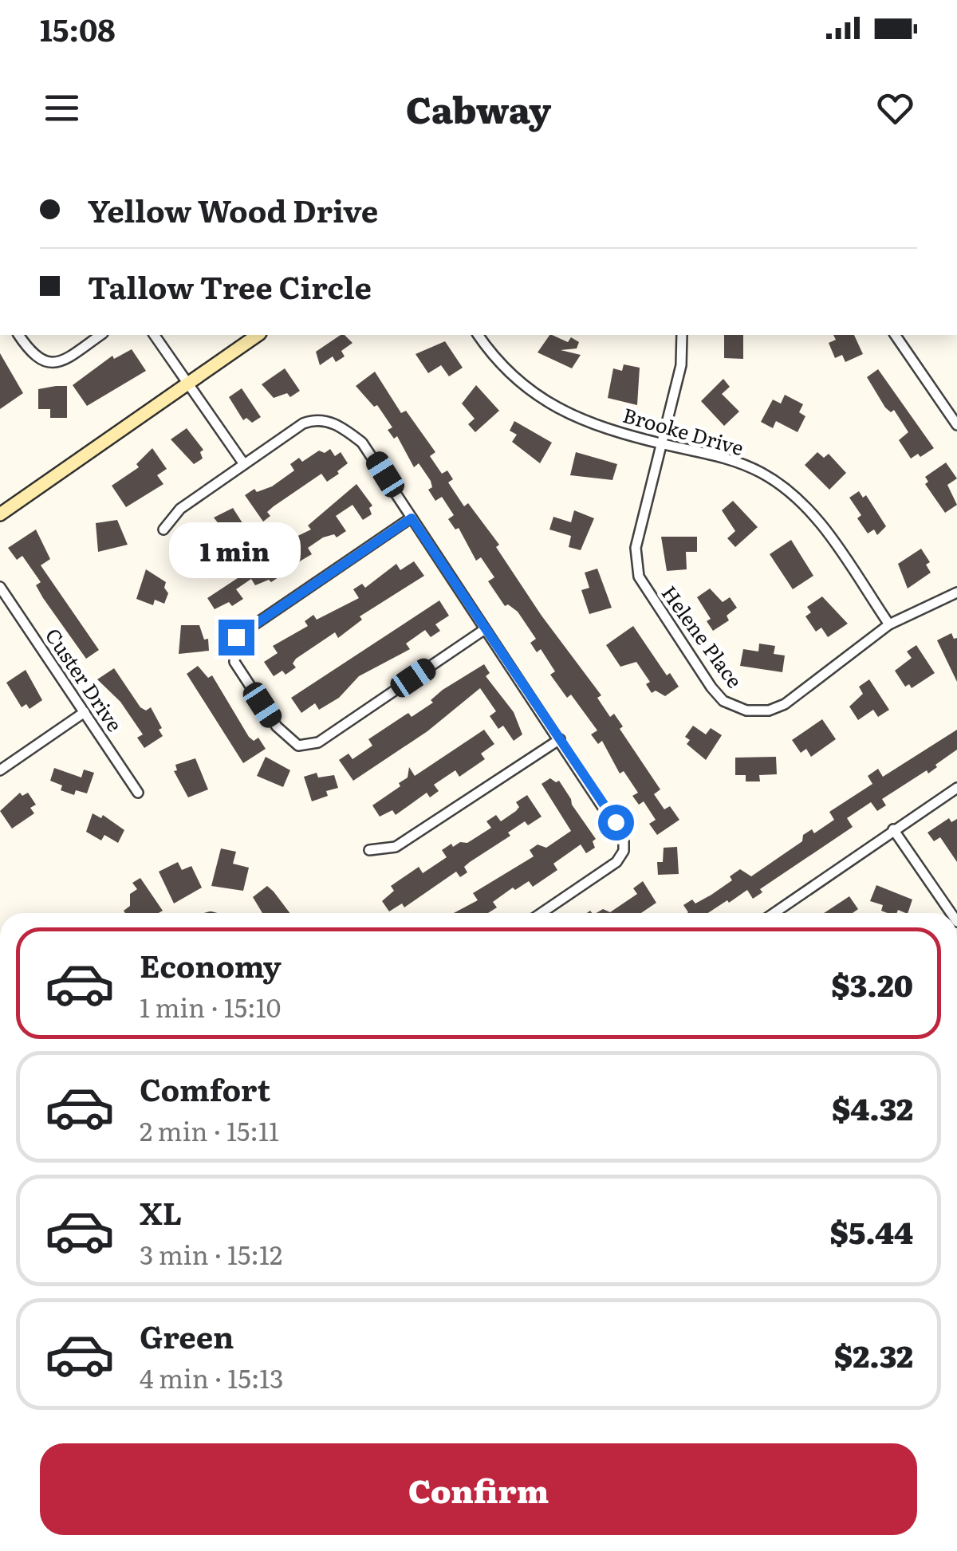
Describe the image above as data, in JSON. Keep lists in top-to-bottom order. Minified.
{"streets":{"street":["Brooke Drive","Helene Place","Custer Drive"]},"crossings":[["Brooke Drive","Helene Place"]],"page":{"status":"15:08","header":"Cabway","banner":["Yellow Wood Drive","Tallow Tree Circle"],"bubble":"1 min","list":[{"name":"Economy","note":"1 min · 15:10","value":"$3.20"},{"name":"Comfort","note":"2 min · 15:11","value":"$4.32"},{"name":"XL","note":"3 min · 15:12","value":"$5.44"},{"name":"Green","note":"4 min · 15:13","value":"$2.32"}],"buttons":"Confirm"}}
